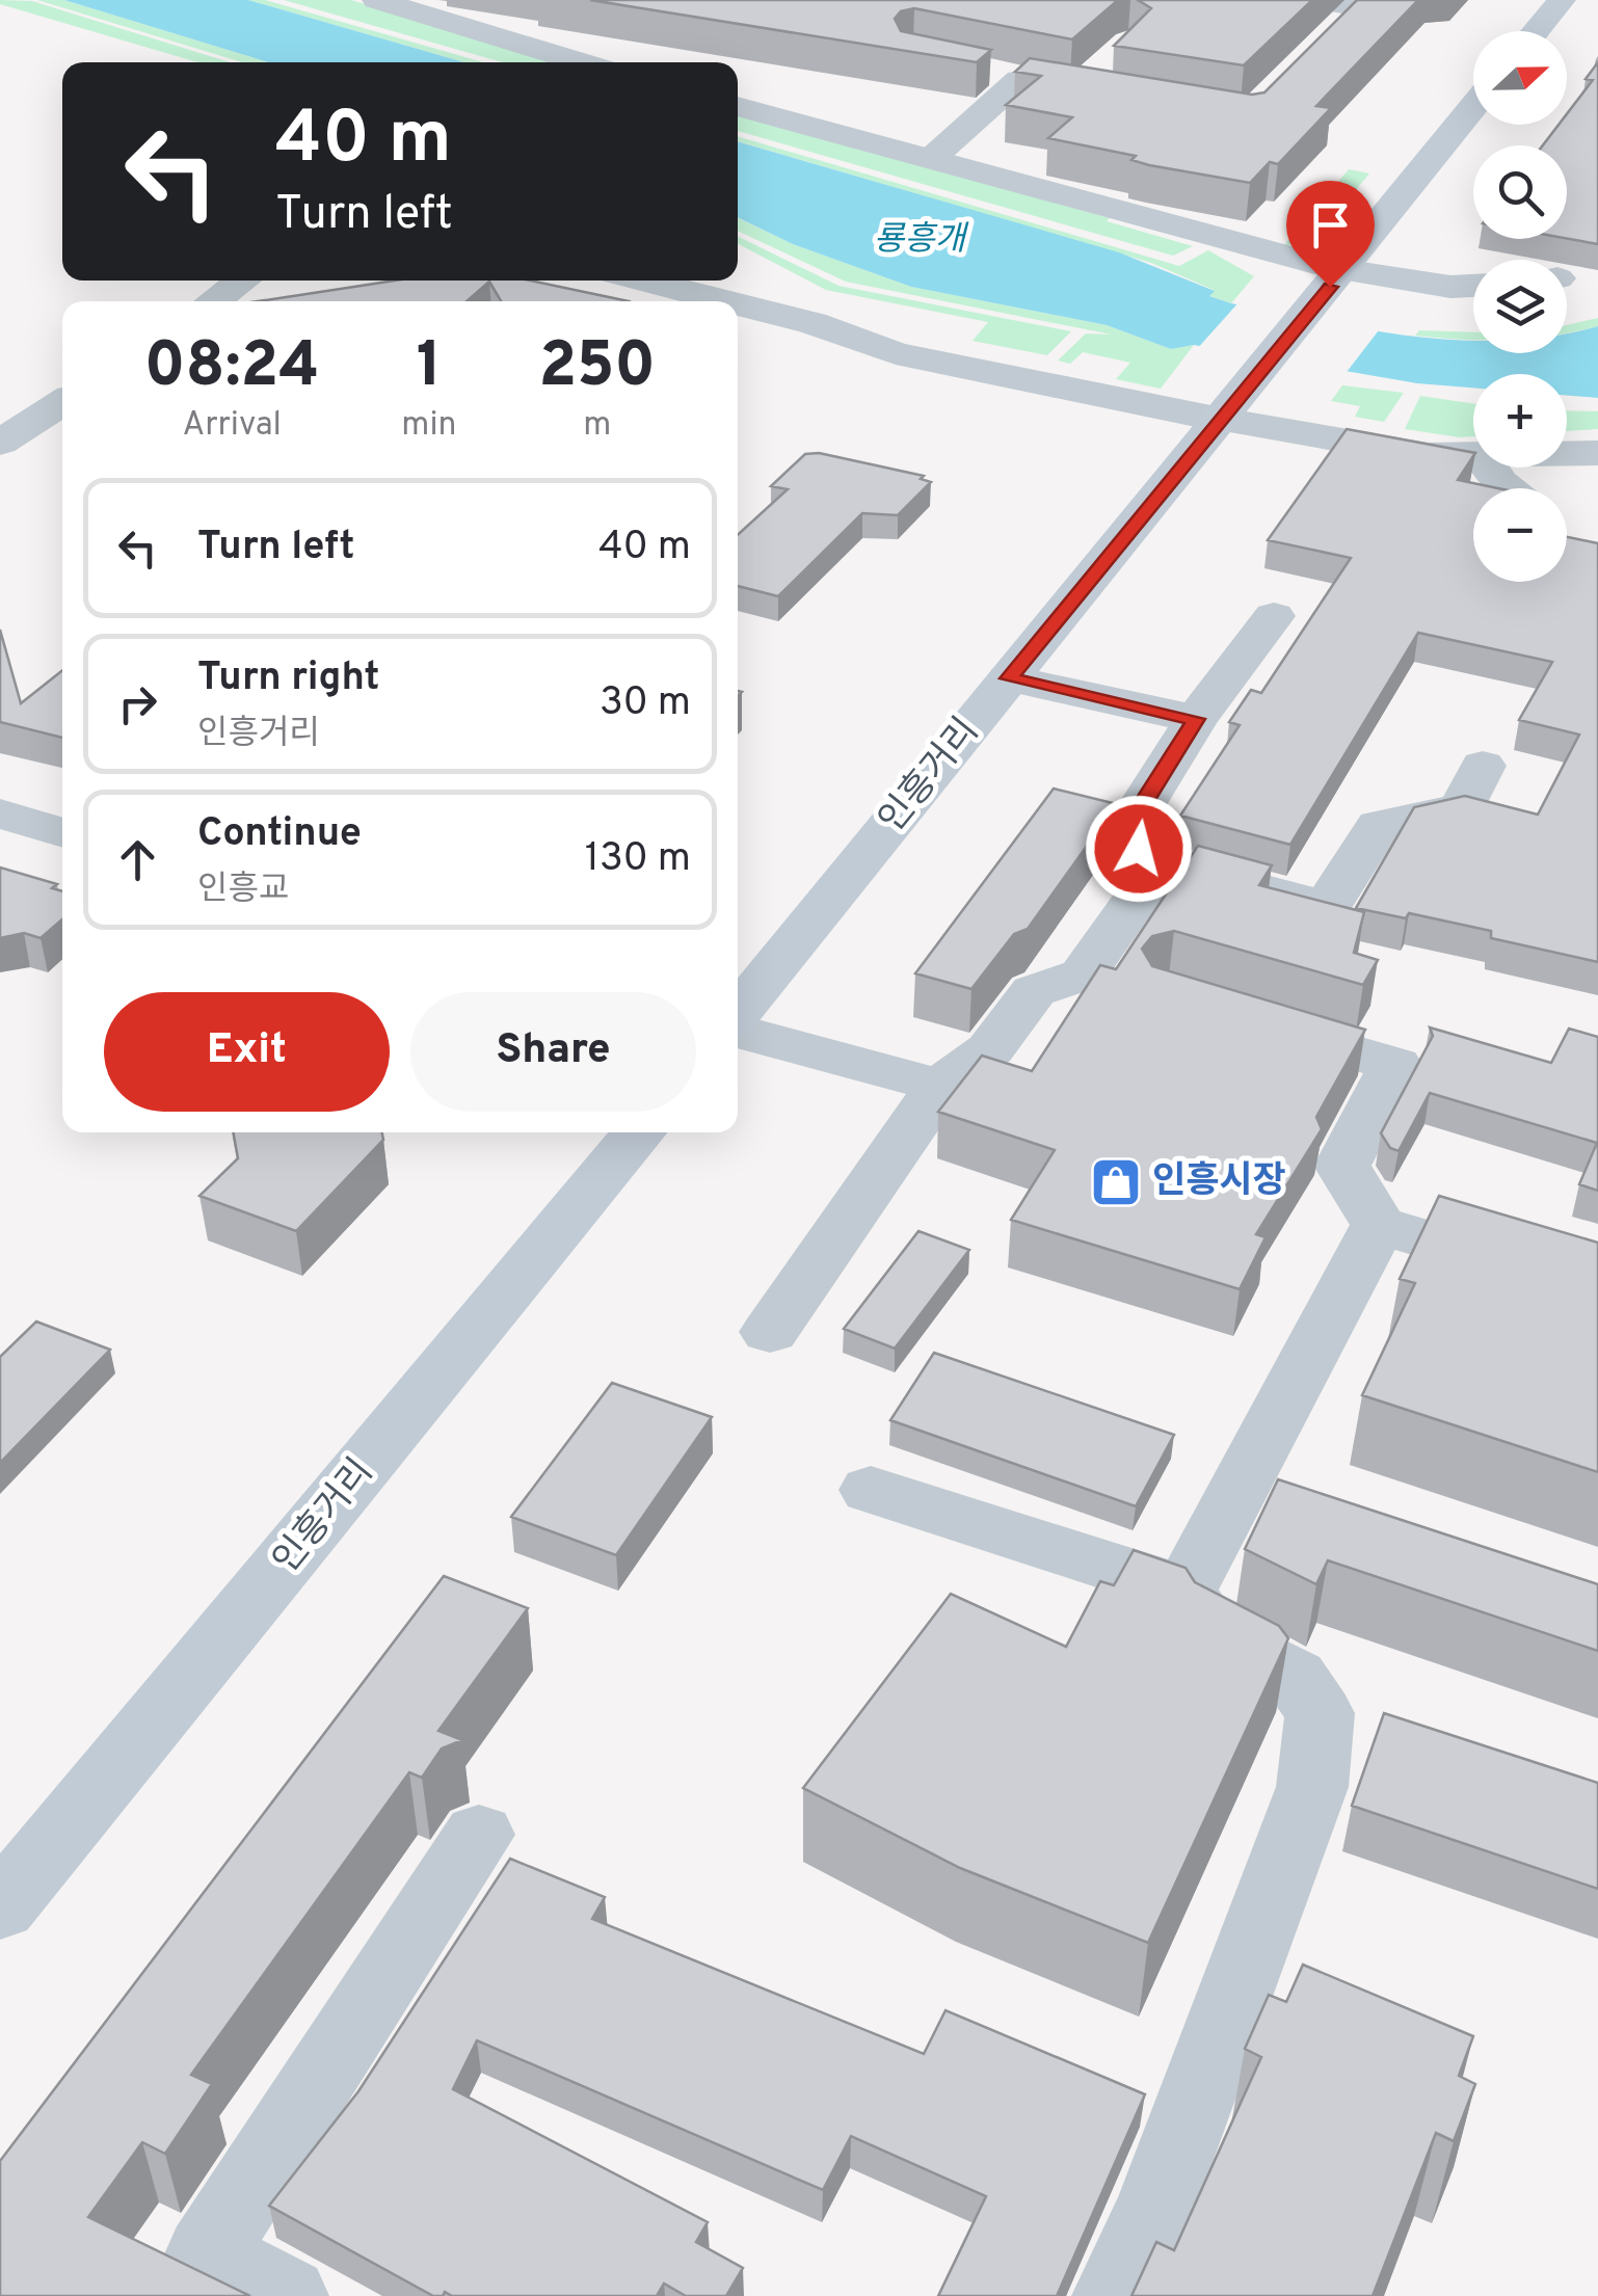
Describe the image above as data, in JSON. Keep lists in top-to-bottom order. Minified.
{"streets":{"main road":["인흥거리"]},"water":["룡흥개"],"places":{"shop":["인흥시장"]},"north":"right","page":{"map_buttons":["+","−"],"turn":["40 m","Turn left"],"eta":["08:24","Arrival","1","min","250","m"],"list":[{"name":"Turn left","value":"40 m"},{"name":"Turn right","note":"인흥거리","value":"30 m"},{"name":"Continue","note":"인흥교","value":"130 m"}],"buttons":["Exit","Share"]}}
